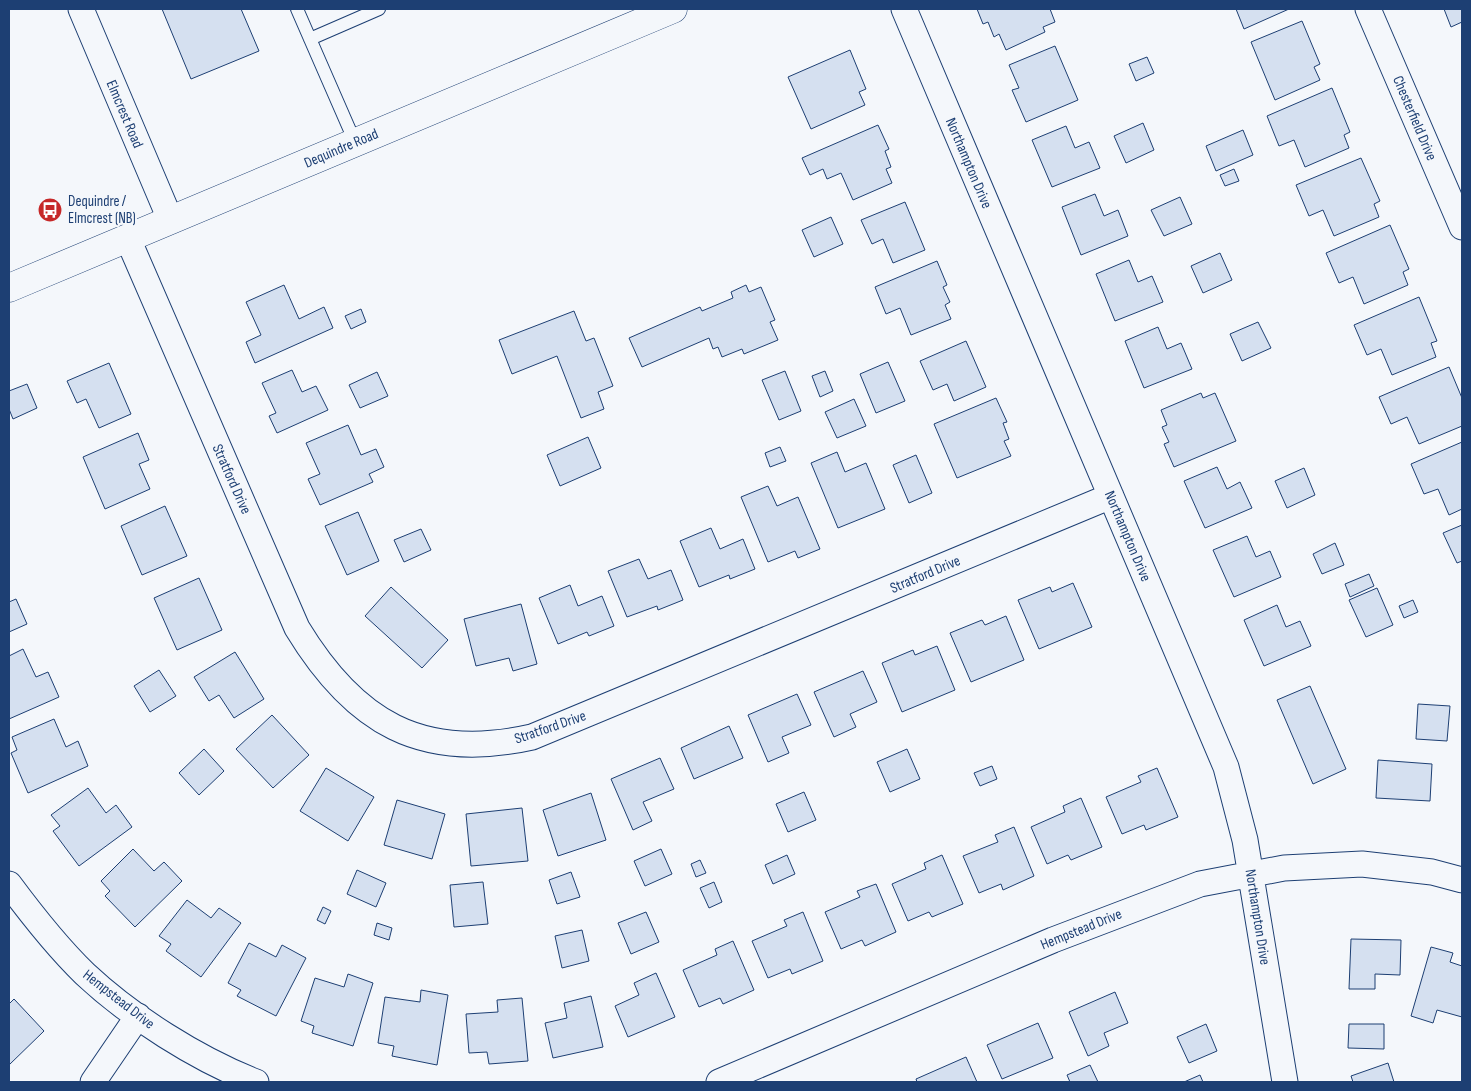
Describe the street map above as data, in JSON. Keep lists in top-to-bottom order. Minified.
{"streets":{"main road":["Dequindre Road"],"street":["Elmcrest Road","Chesterfield Drive","Northampton Drive","Stratford Drive","Hempstead Drive"]},"crossings":[["Elmcrest Road","Dequindre Road"],["Dequindre Road","Stratford Drive"],["Northampton Drive","Stratford Drive"],["Northampton Drive","Hempstead Drive"]],"places":{"bus stop":["Dequindre / Elmcrest (NB)"]}}
